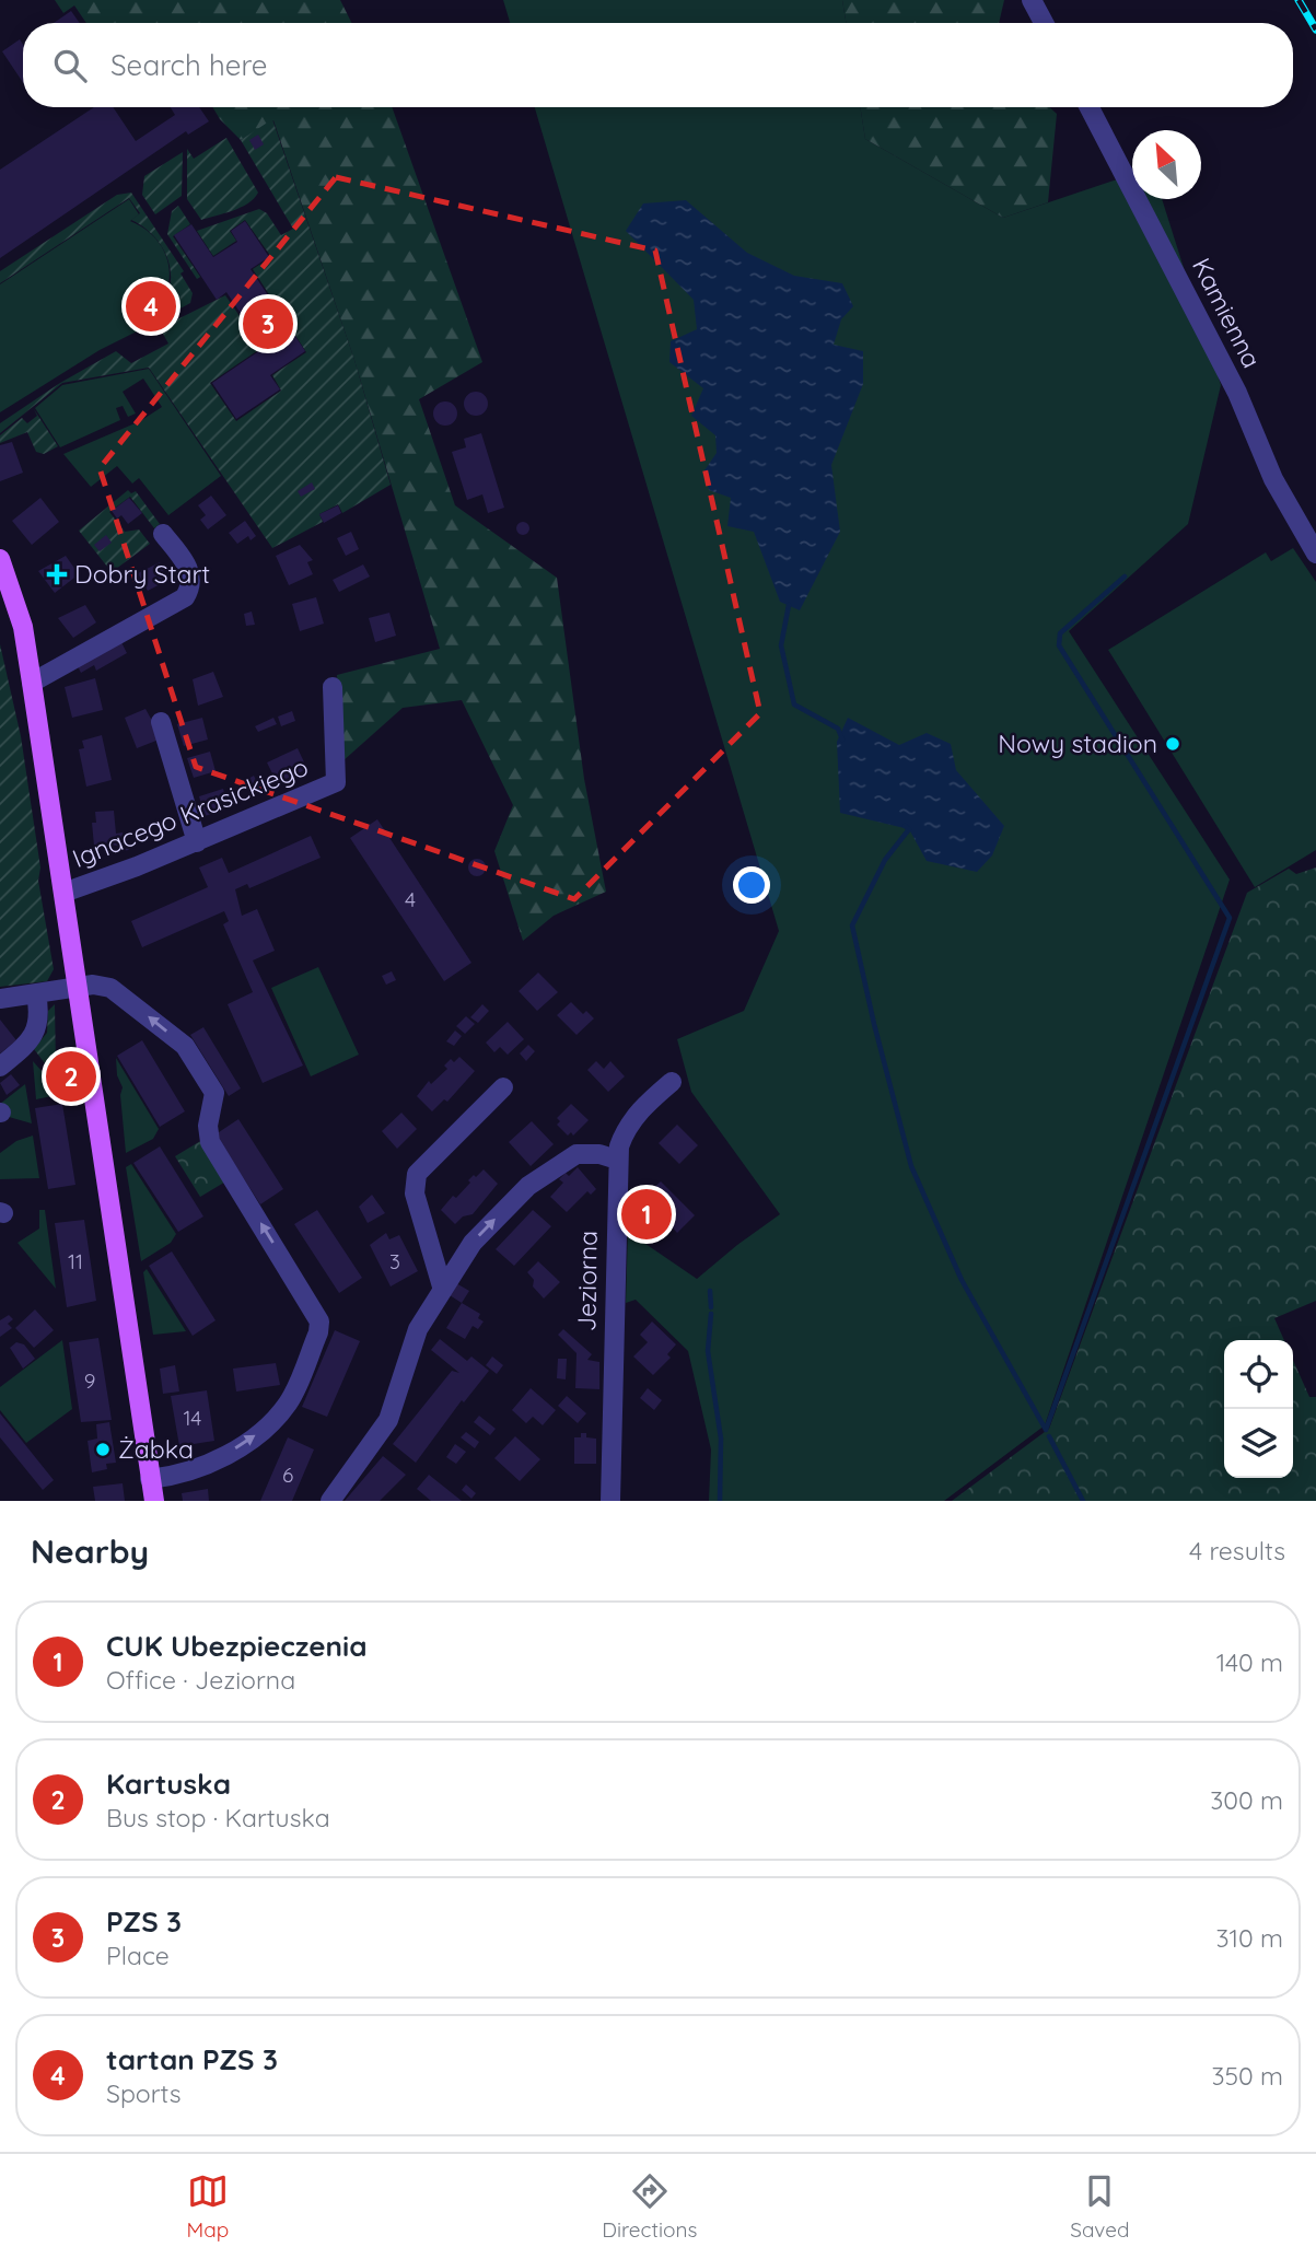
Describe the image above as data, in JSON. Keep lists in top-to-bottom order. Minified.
{"streets":{"street":["Kamienna","Ignacego Krasickiego","Jeziorna"]},"places":{"health":["Dobry Start"],"other":["Nowy stadion","Żabka"]},"house_numbers":["4","11","3","9","14","6"],"north":"top left","page":{"search":"Search here","pins":["4","3","2","1"],"heading":["Nearby","4 results"],"list":[{"mark":"1","name":"CUK Ubezpieczenia","note":"Office · Jeziorna","value":"140 m"},{"mark":"2","name":"Kartuska","note":"Bus stop · Kartuska","value":"300 m"},{"mark":"3","name":"PZS 3","note":"Place","value":"310 m"},{"mark":"4","name":"tartan PZS 3","note":"Sports","value":"350 m"}],"nav":["Map","Directions","Saved"]}}
